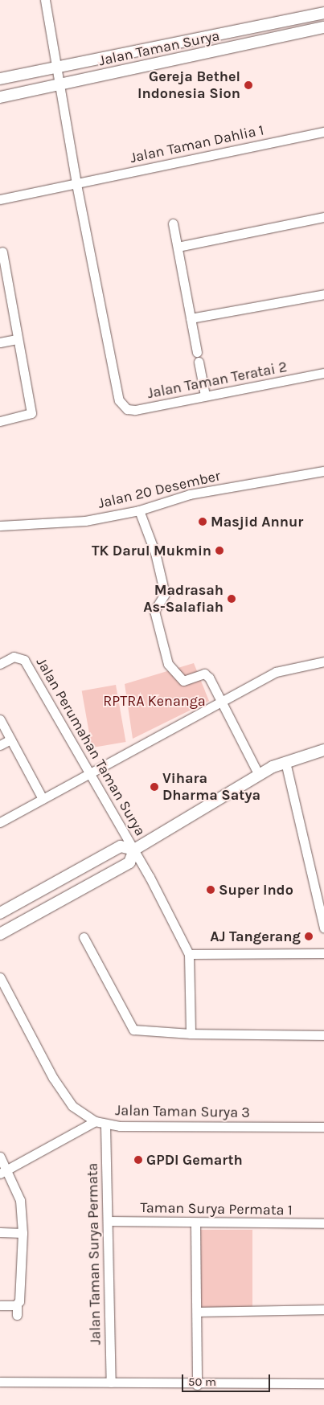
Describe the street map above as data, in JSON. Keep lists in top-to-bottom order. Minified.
{"streets":{"street":["Jalan Taman Surya","Jalan Taman Dahlia 1","Jalan Taman Teratai 2","Jalan 20 Desember","Jalan Perumahan Taman Surya","Jalan Taman Surya 3","Taman Surya Permata 1","Jalan Taman Surya Permata"]},"crossings":[["Jalan Taman Dahlia 1","Jalan Taman Teratai 2"],["Jalan Taman Surya 3","Jalan Taman Surya Permata"],["Taman Surya Permata 1","Jalan Taman Surya Permata"]],"parks":["RPTRA Kenanga"],"places":["Gereja Bethel Indonesia Sion","Masjid Annur","TK Darul Mukmin","Madrasah As-Salafiah","Vihara Dharma Satya","Super Indo","AJ Tangerang","GPDI Gemarth"],"scale_bar":"50 m"}
